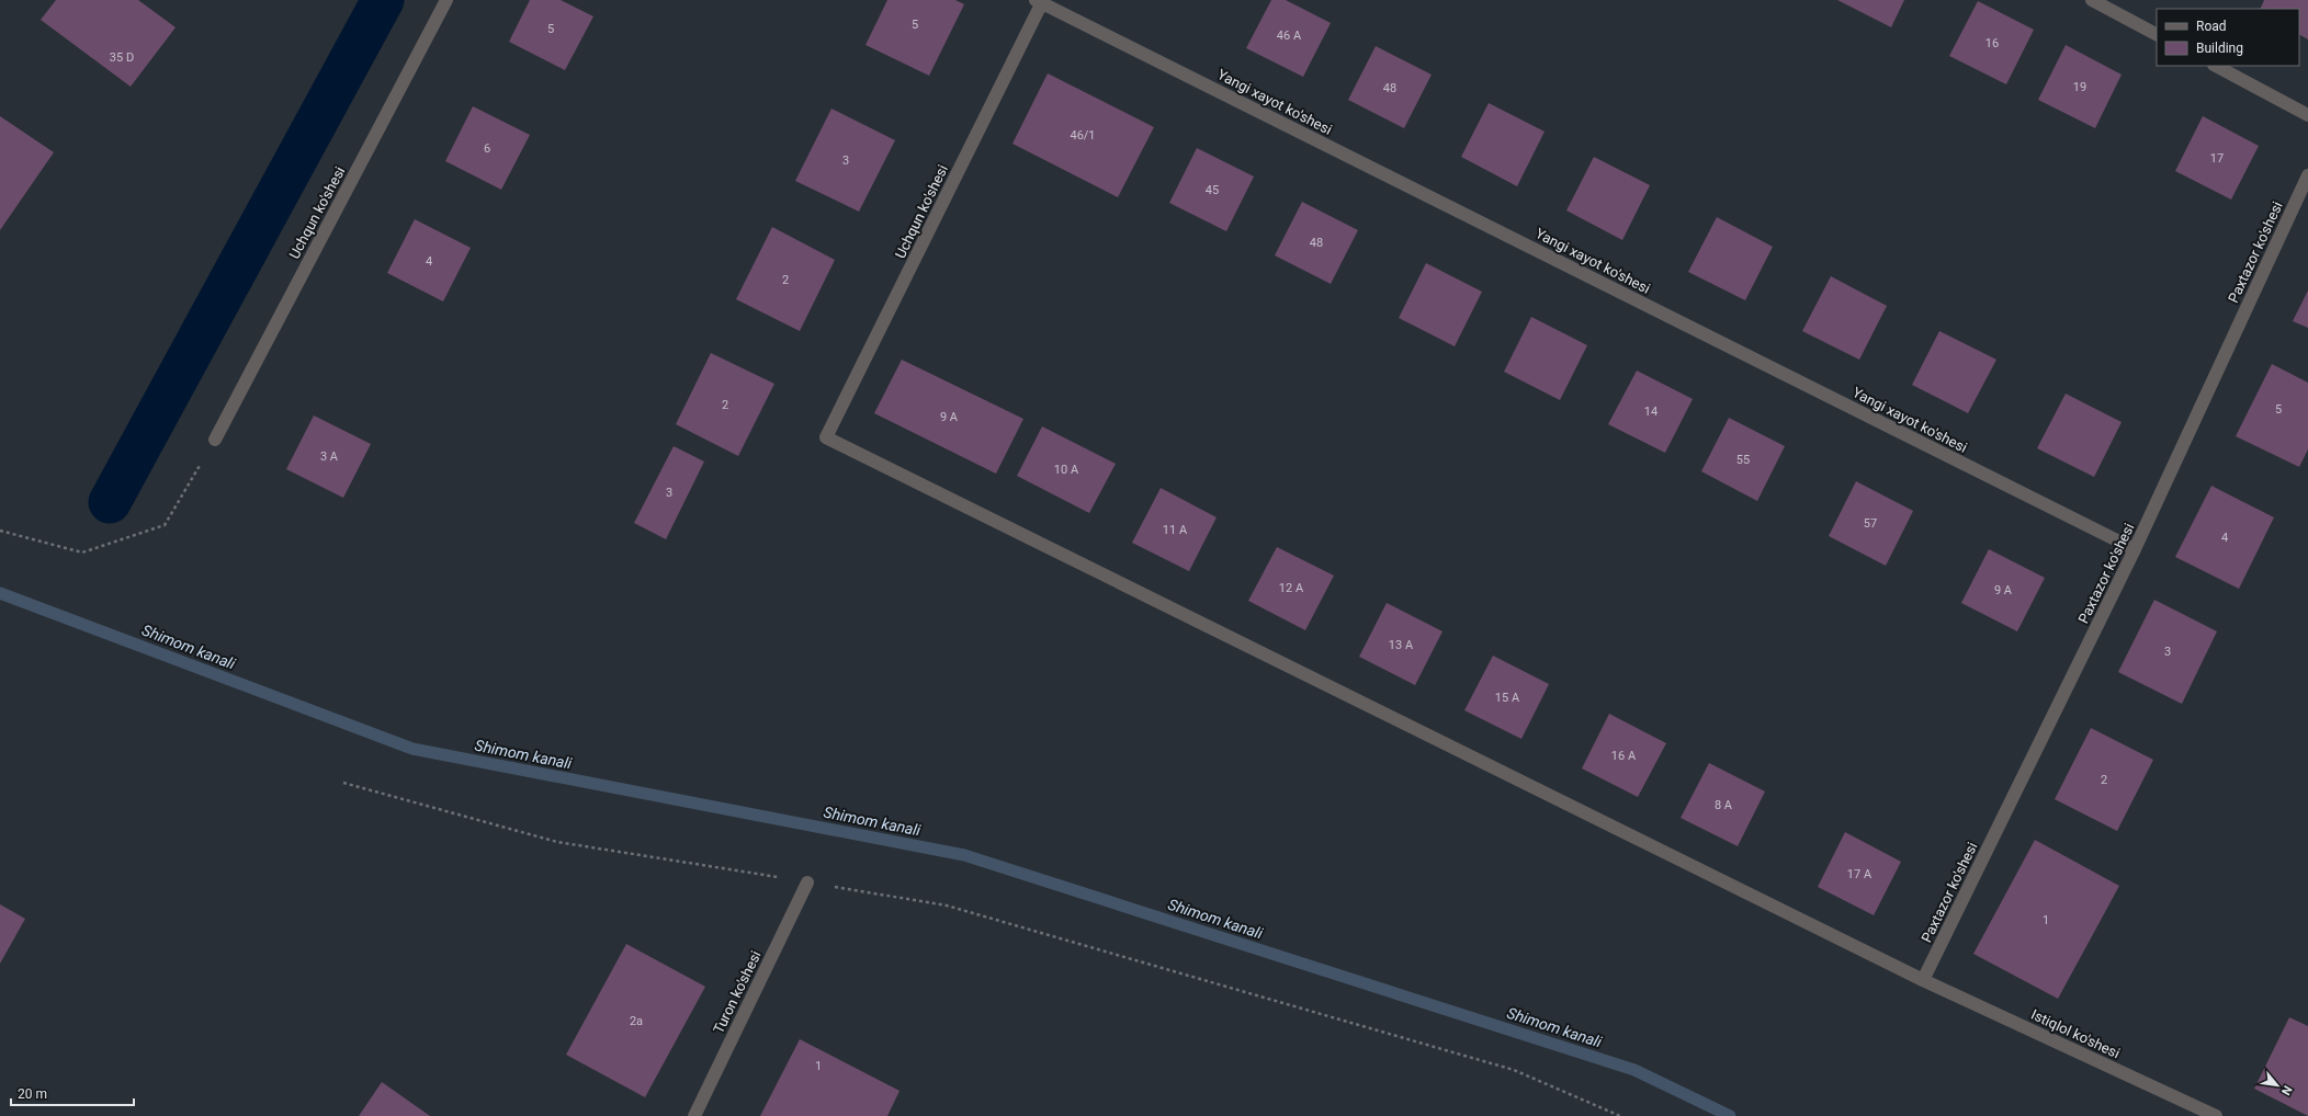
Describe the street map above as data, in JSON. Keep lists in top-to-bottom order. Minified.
{"streets":{"street":["Yangi xayot ko'shesi","Uchqun ko'shesi","Paxtazor ko'shesi","Turon ko'shesi","Istiqlol ko'shesi"]},"crossings":[["Yangi xayot ko'shesi","Uchqun ko'shesi"],["Yangi xayot ko'shesi","Paxtazor ko'shesi"],["Uchqun ko'shesi","Istiqlol ko'shesi"],["Paxtazor ko'shesi","Istiqlol ko'shesi"]],"water":["Shimom kanali"],"house_numbers":["5","5","46 A","16","35 D","19","48","46/1","6","17","3","45","48","4","2","2","5","14","9 A","3 A","55","10 A","3","57","11 A","4","12 A","9 A","13 A","3","15 A","16 A","2","8 A","17 A","1","2a","1"],"legend":["Road","Building"],"scale_bar":"20 m","north":"bottom right"}
